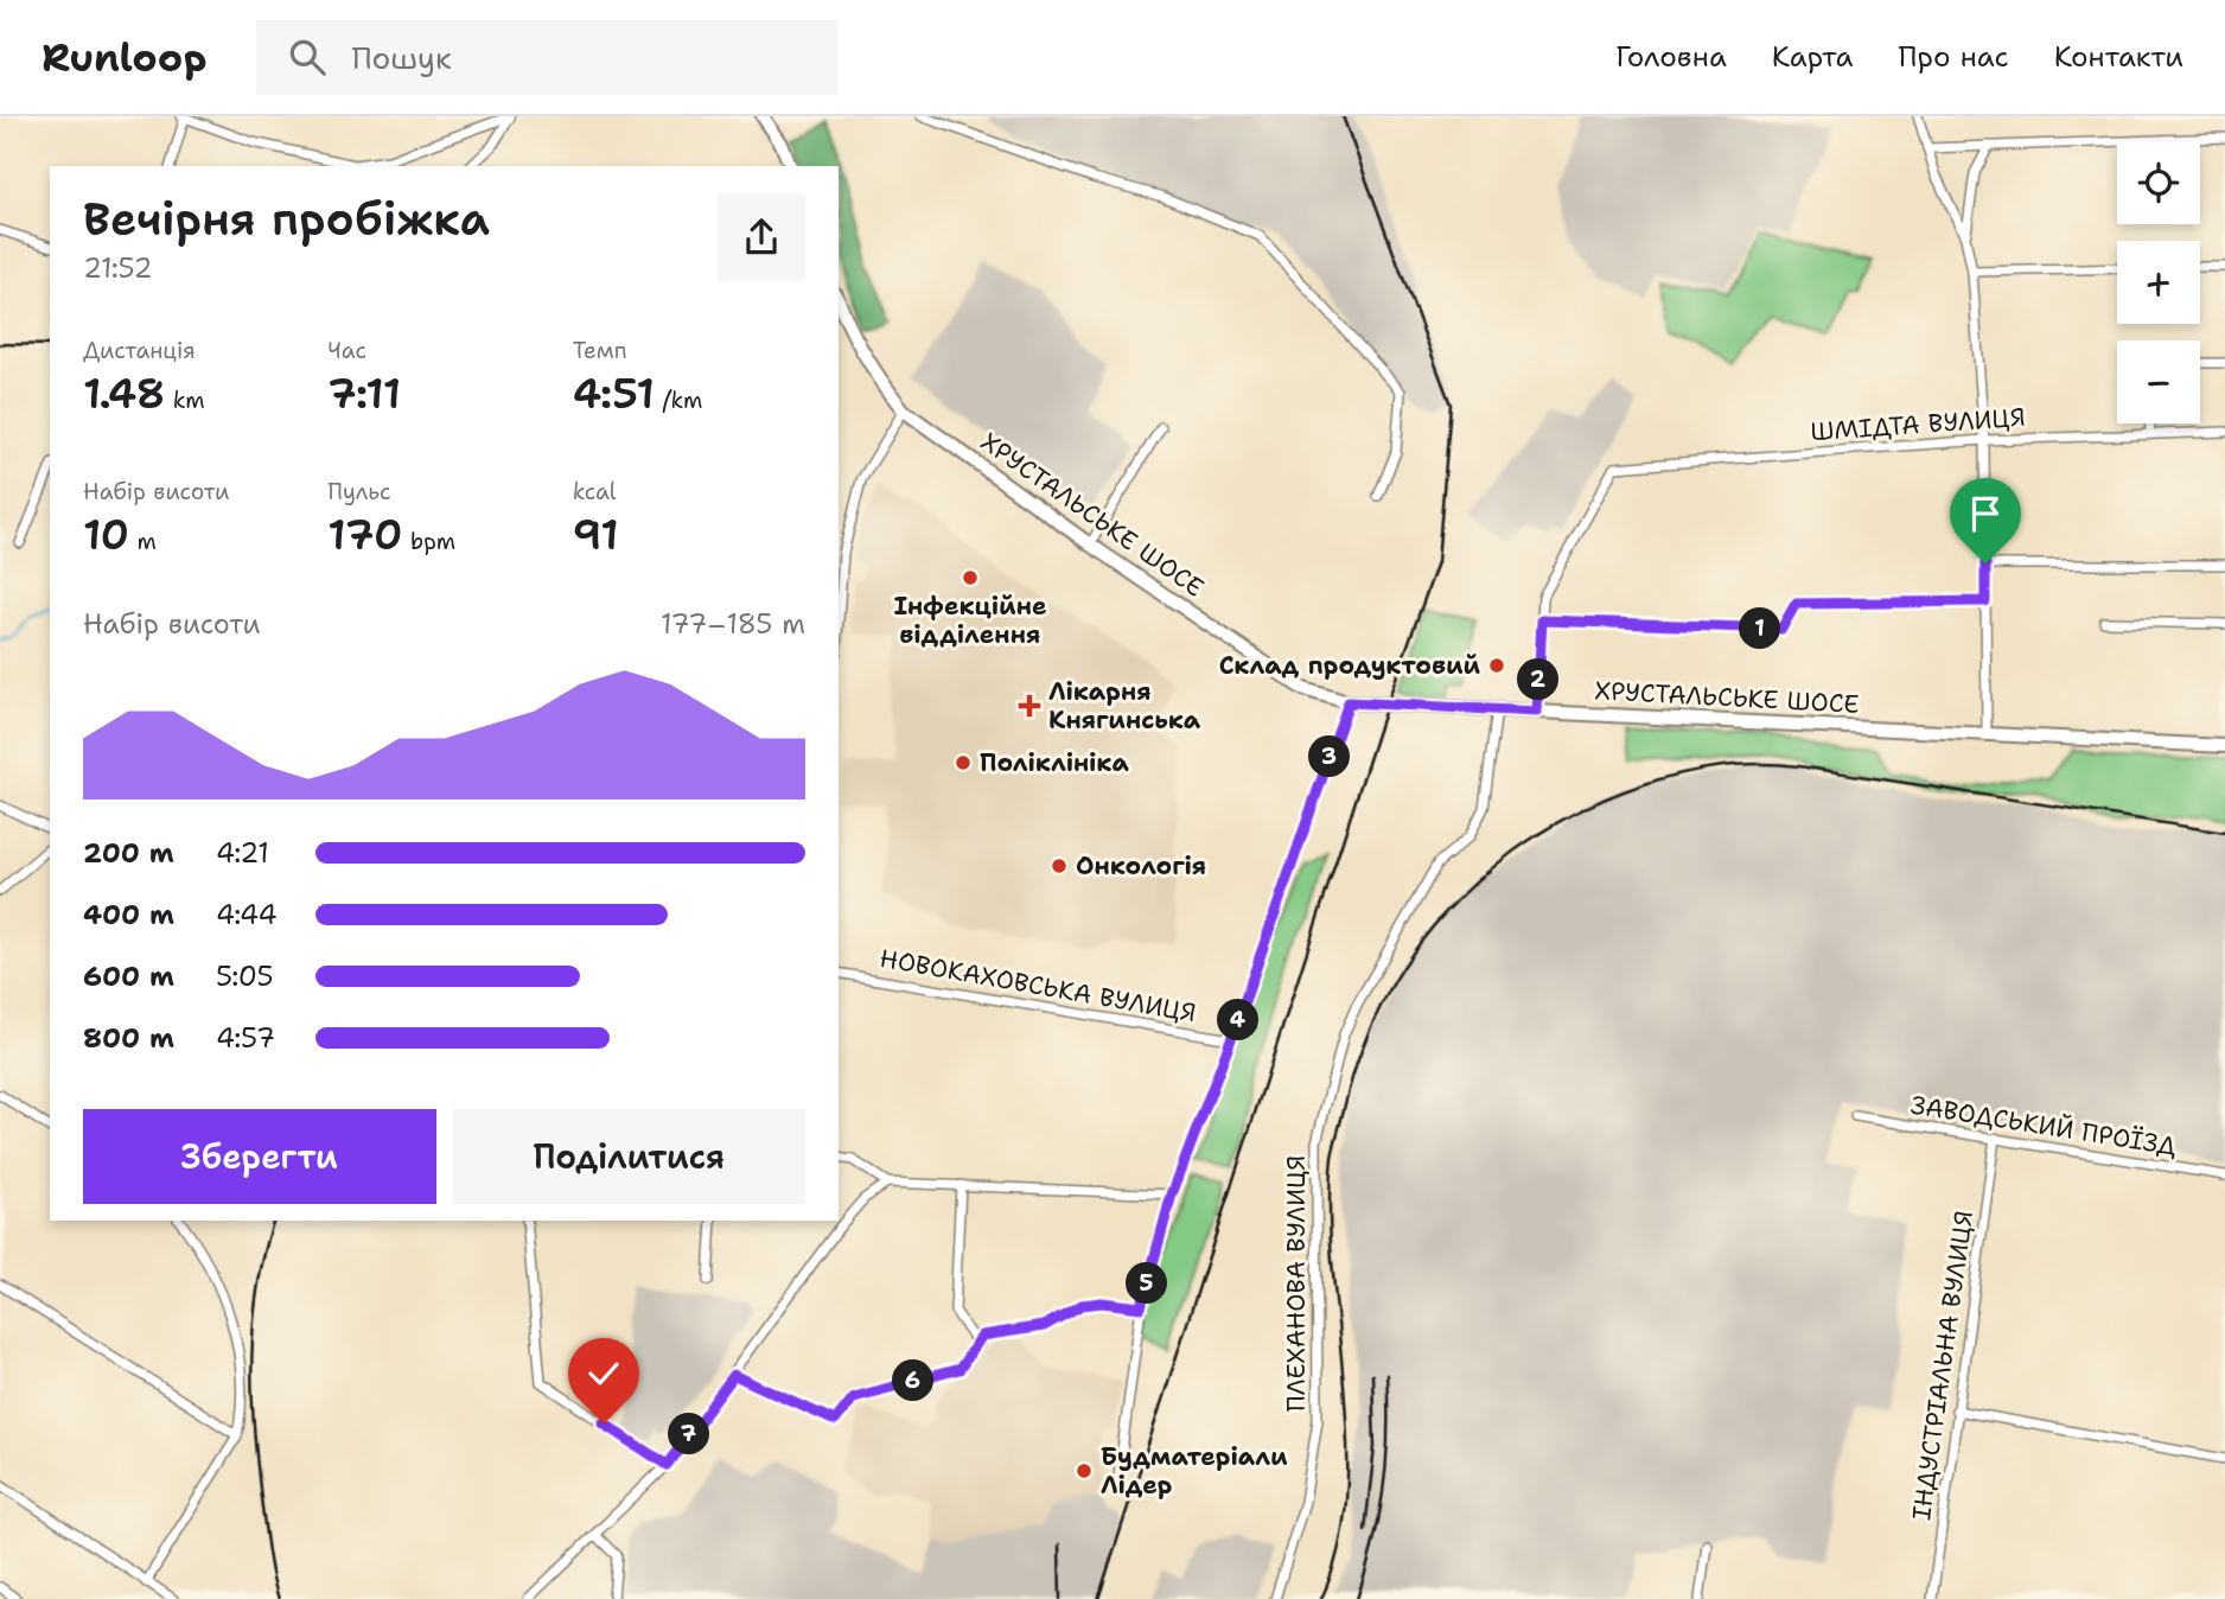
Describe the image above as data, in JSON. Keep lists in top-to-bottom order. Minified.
{"streets":{"street":["ШМІДТА ВУЛИЦЯ","ХРУСТАЛЬСЬКЕ ШОСЕ","НОВОКАХОВСЬКА ВУЛИЦЯ","ЗАВОДСЬКИЙ ПРОЇЗД","ПЛЕХАНОВА ВУЛИЦЯ","ІНДУСТРІАЛЬНА ВУЛИЦЯ"]},"crossings":[["ХРУСТАЛЬСЬКЕ ШОСЕ","ПЛЕХАНОВА ВУЛИЦЯ"],["ЗАВОДСЬКИЙ ПРОЇЗД","ІНДУСТРІАЛЬНА ВУЛИЦЯ"]],"places":{"other":["Інфекційне відділення","Склад продуктовий","Поліклініка","Онкологія","Будматеріали Лідер"],"health":["Лікарня Княгинська"]},"page":{"header":"Runloop","search":"Пошук","nav":["Головна","Карта","Про нас","Контакти"],"map_buttons":["+","−"],"heading":["Вечірня пробіжка","21:52"],"stats":[["Дистанція","1.48 km"],["Час","7:11"],["Темп","4:51 /km"],["Набір висоти","10 m"],["Пульс","170 bpm"],["kcal","91"]],"chart":["Набір висоти","177–185 m"],"pins":["1","2","3","4","5","6","7"],"list":[{"name":"200 m","note":"4:21"},{"name":"400 m","note":"4:44"},{"name":"600 m","note":"5:05"},{"name":"800 m","note":"4:57"}],"buttons":["Зберегти","Поділитися"]}}
